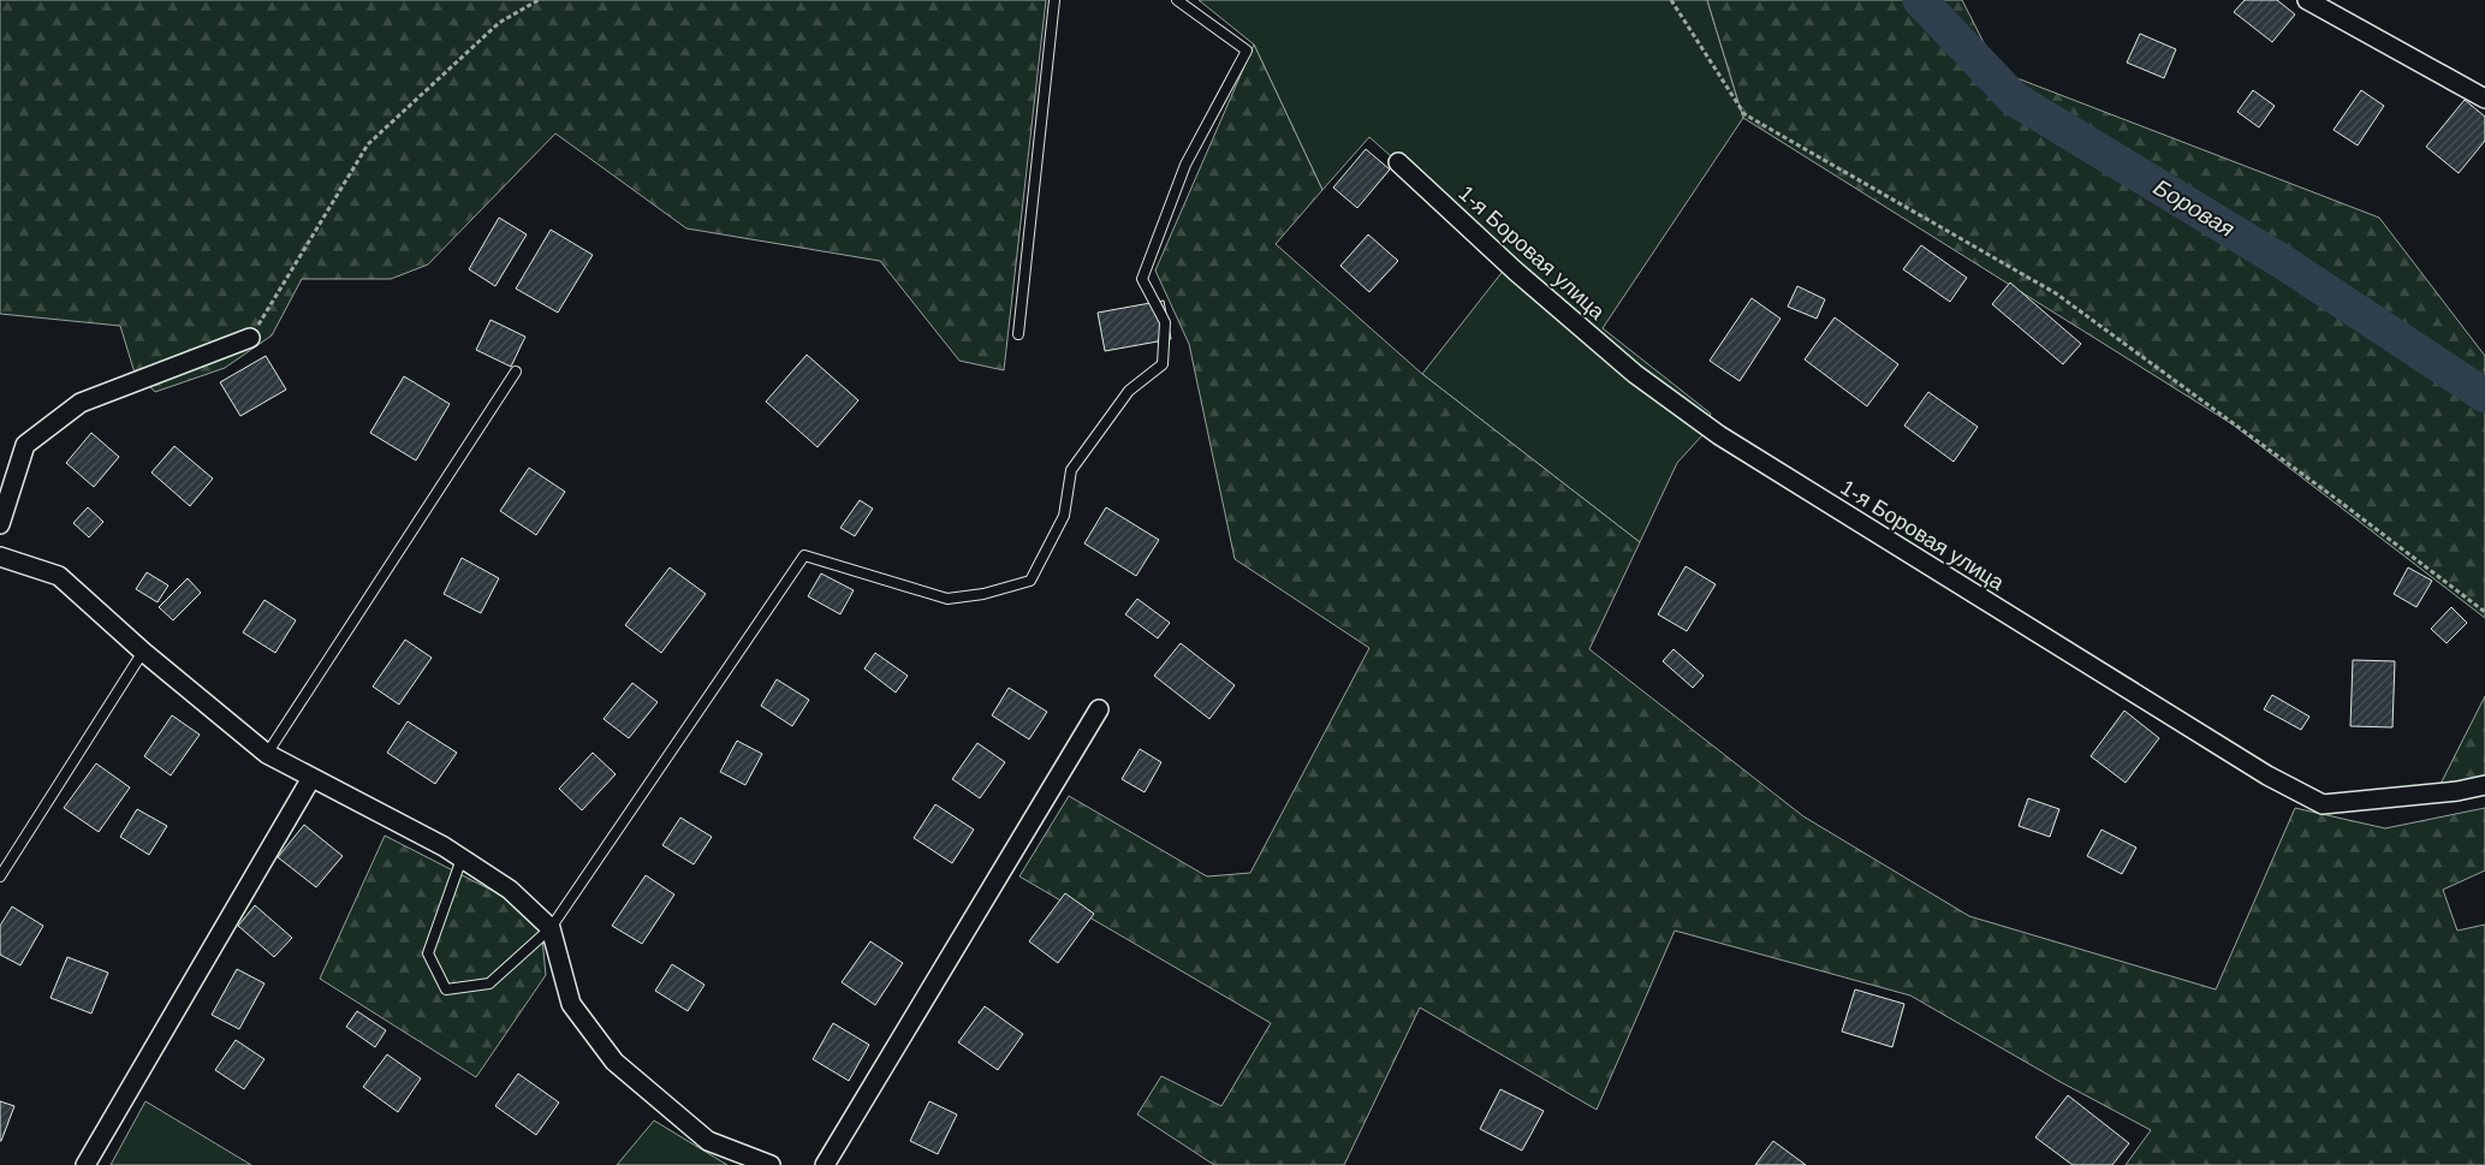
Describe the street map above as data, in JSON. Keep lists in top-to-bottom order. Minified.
{"streets":{"street":["1-я Боровая улица"]},"water":["Боровая"]}
